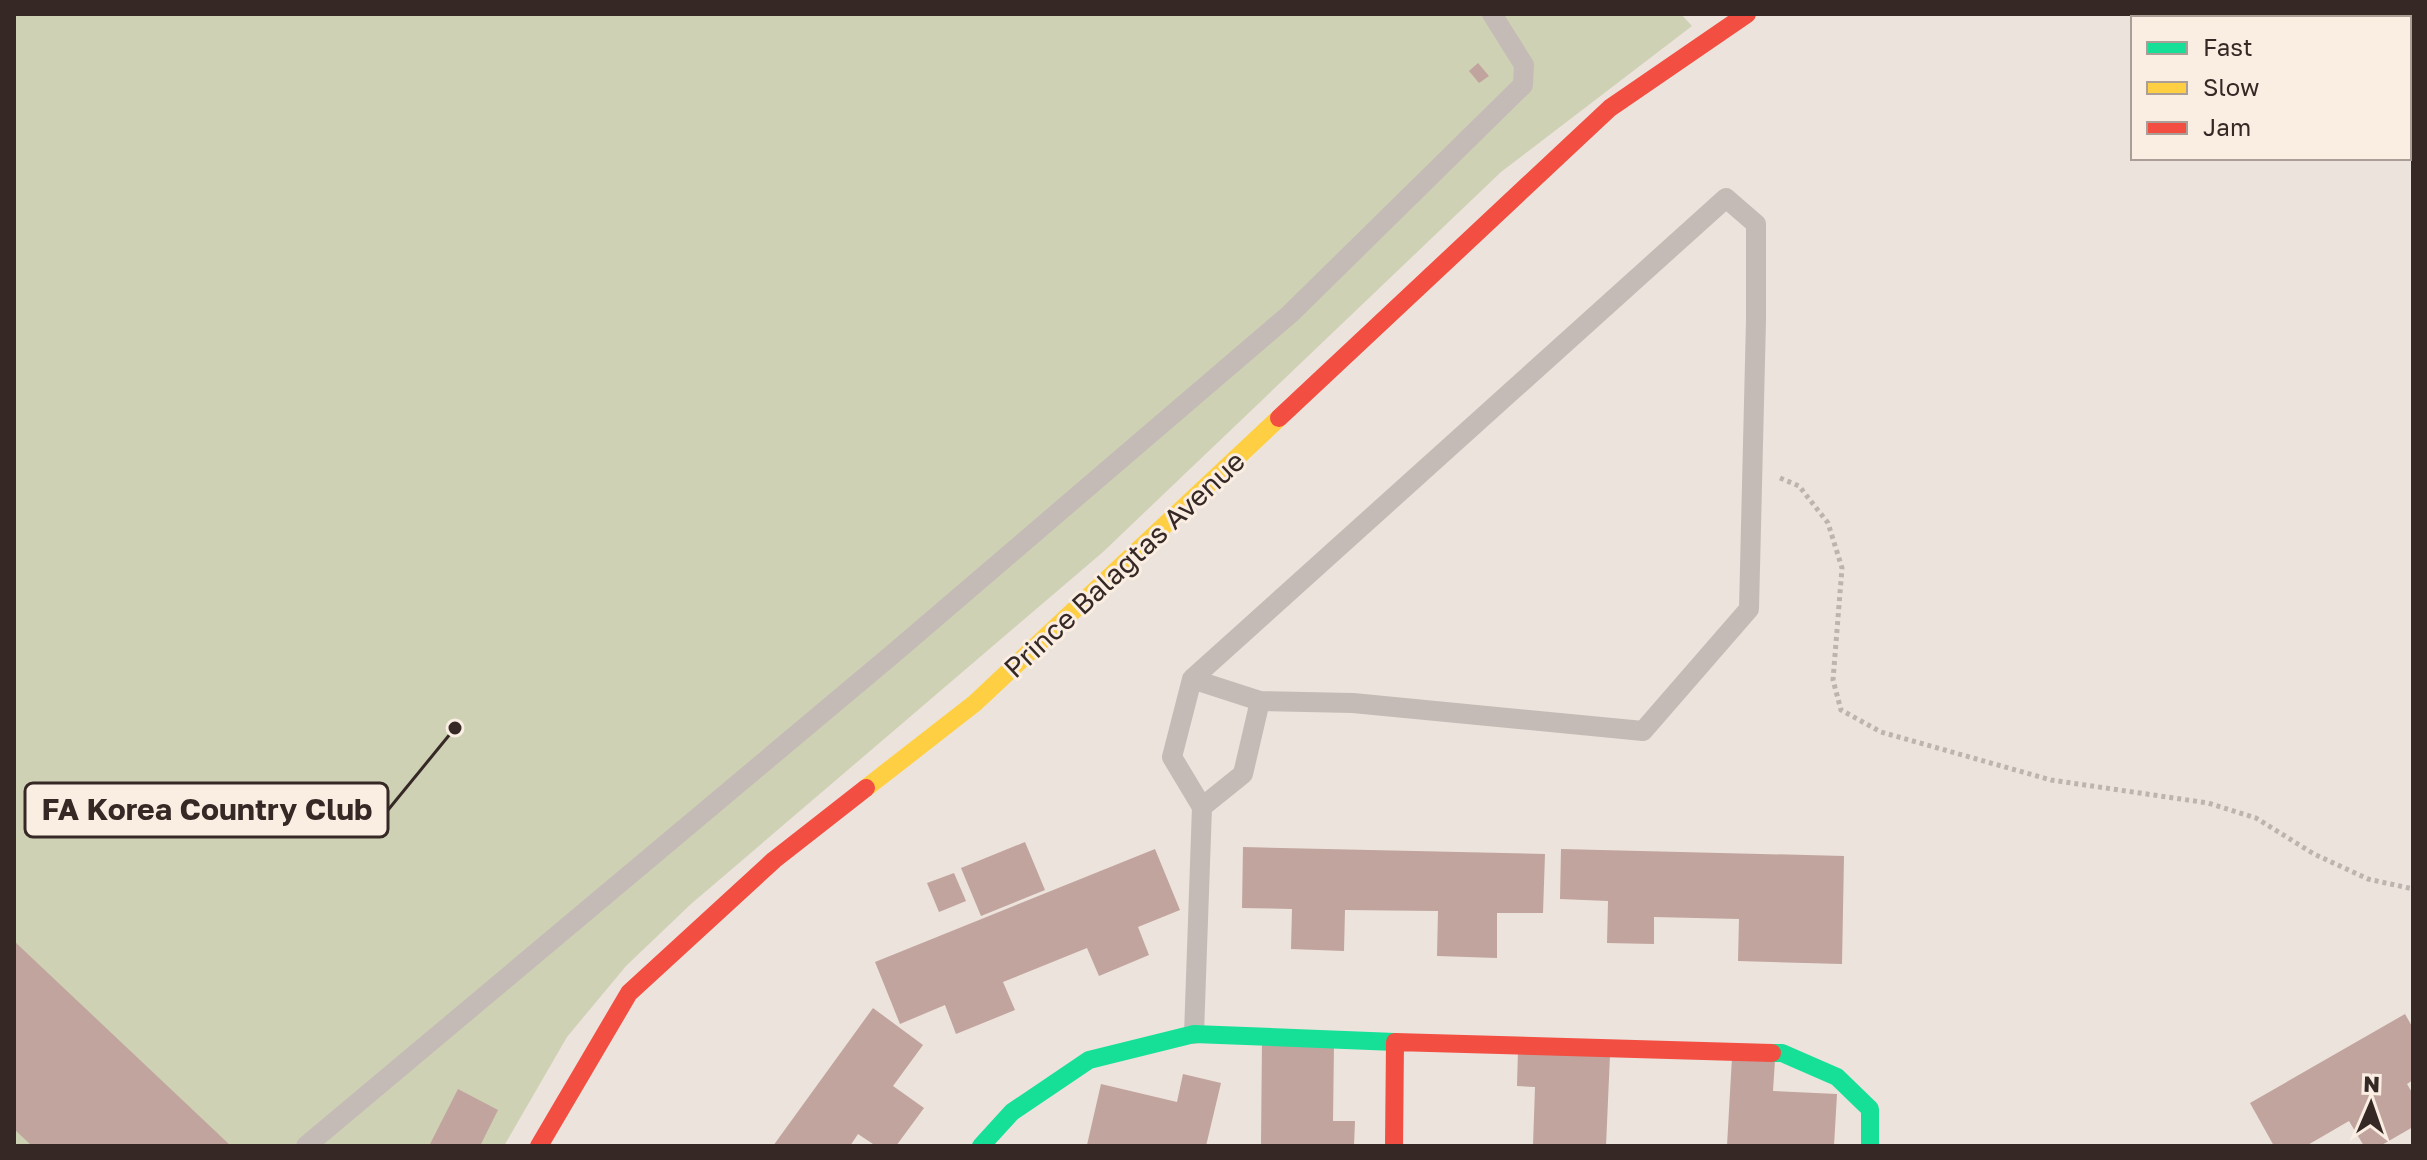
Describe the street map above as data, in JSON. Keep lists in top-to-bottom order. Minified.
{"streets":{"main road":["Prince Balagtas Avenue"]},"places":["FA Korea Country Club"],"legend":["Fast","Slow","Jam"],"north":"top"}
